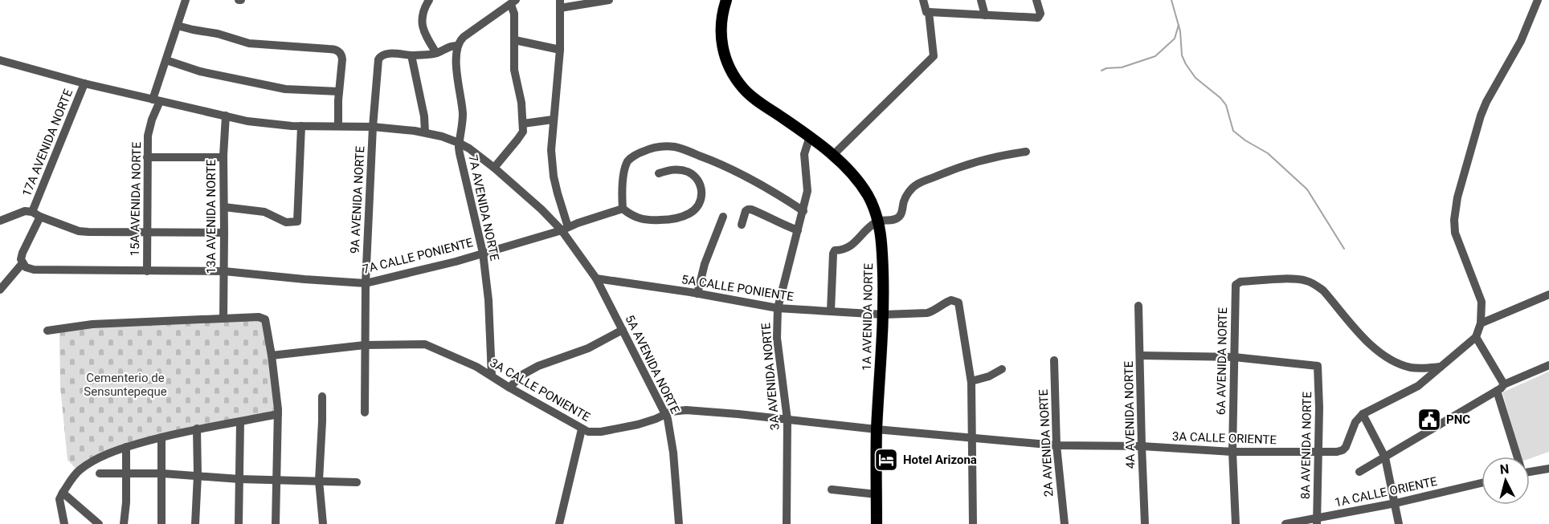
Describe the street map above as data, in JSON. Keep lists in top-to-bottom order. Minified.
{"streets":{"main road":["1A AVENIDA NORTE"],"street":["17A AVENIDA NORTE","15A AVENIDA NORTE","9A AVENIDA NORTE","7A AVENIDA NORTE","13A AVENIDA NORTE","7A CALLE PONIENTE","5A CALLE PONIENTE","6A AVENIDA NORTE","5A AVENIDA NORTE","3A AVENIDA NORTE","3A CALLE PONIENTE","4A AVENIDA NORTE","3A CALLE ORIENTE","2A AVENIDA NORTE","8A AVENIDA NORTE","1A CALLE ORIENTE"]},"crossings":[["15A AVENIDA NORTE","7A CALLE PONIENTE"],["9A AVENIDA NORTE","7A CALLE PONIENTE"],["9A AVENIDA NORTE","3A CALLE PONIENTE"],["7A AVENIDA NORTE","7A CALLE PONIENTE"],["7A AVENIDA NORTE","3A CALLE PONIENTE"],["13A AVENIDA NORTE","7A CALLE PONIENTE"],["7A CALLE PONIENTE","5A AVENIDA NORTE"],["5A CALLE PONIENTE","1A AVENIDA NORTE"],["5A CALLE PONIENTE","5A AVENIDA NORTE"],["5A CALLE PONIENTE","3A AVENIDA NORTE"],["1A AVENIDA NORTE","3A CALLE PONIENTE"],["6A AVENIDA NORTE","3A CALLE ORIENTE"],["6A AVENIDA NORTE","8A AVENIDA NORTE"],["5A AVENIDA NORTE","3A CALLE PONIENTE"],["3A AVENIDA NORTE","3A CALLE PONIENTE"],["3A CALLE PONIENTE","3A CALLE ORIENTE"],["4A AVENIDA NORTE","3A CALLE ORIENTE"],["3A CALLE ORIENTE","2A AVENIDA NORTE"],["3A CALLE ORIENTE","8A AVENIDA NORTE"],["8A AVENIDA NORTE","1A CALLE ORIENTE"]],"parks":["Cementerio de Sensuntepeque"],"places":{"public building":["PNC"],"hotel":["Hotel Arizona"]},"north":"top"}
